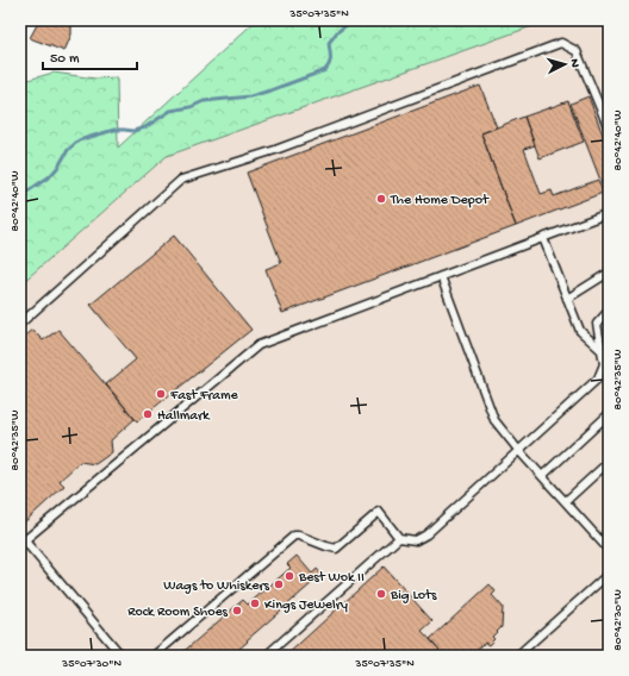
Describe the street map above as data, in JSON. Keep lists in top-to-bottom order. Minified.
{"places":["The Home Depot","Fast Frame","Hallmark","Best Wok II","Wags to Whiskers","Big Lots","Kings Jewelry","Rock Room Shoes"],"scale_bar":"50 m","north":"right","coordinates":["35°07'35\"N","80°42'40\"W","80°42'35\"W","80°42'30\"W","35°07'30\"N"]}
